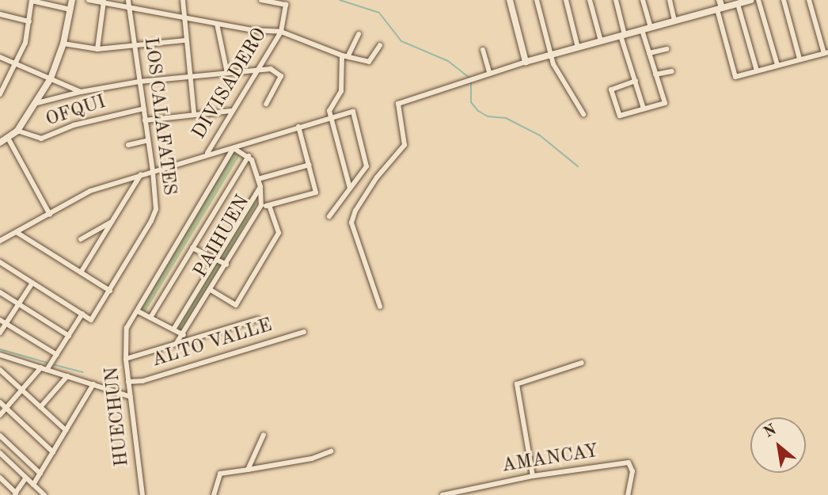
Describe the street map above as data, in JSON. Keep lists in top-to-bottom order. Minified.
{"streets":{"street":["DIVISADERO","OFQUI","LOS CALAFATES","PAIHUEN","ALTO VALLE","HUECHUN","AMANCAY"]},"crossings":[["DIVISADERO","LOS CALAFATES"],["OFQUI","LOS CALAFATES"],["ALTO VALLE","HUECHUN"]],"north":"top left"}
